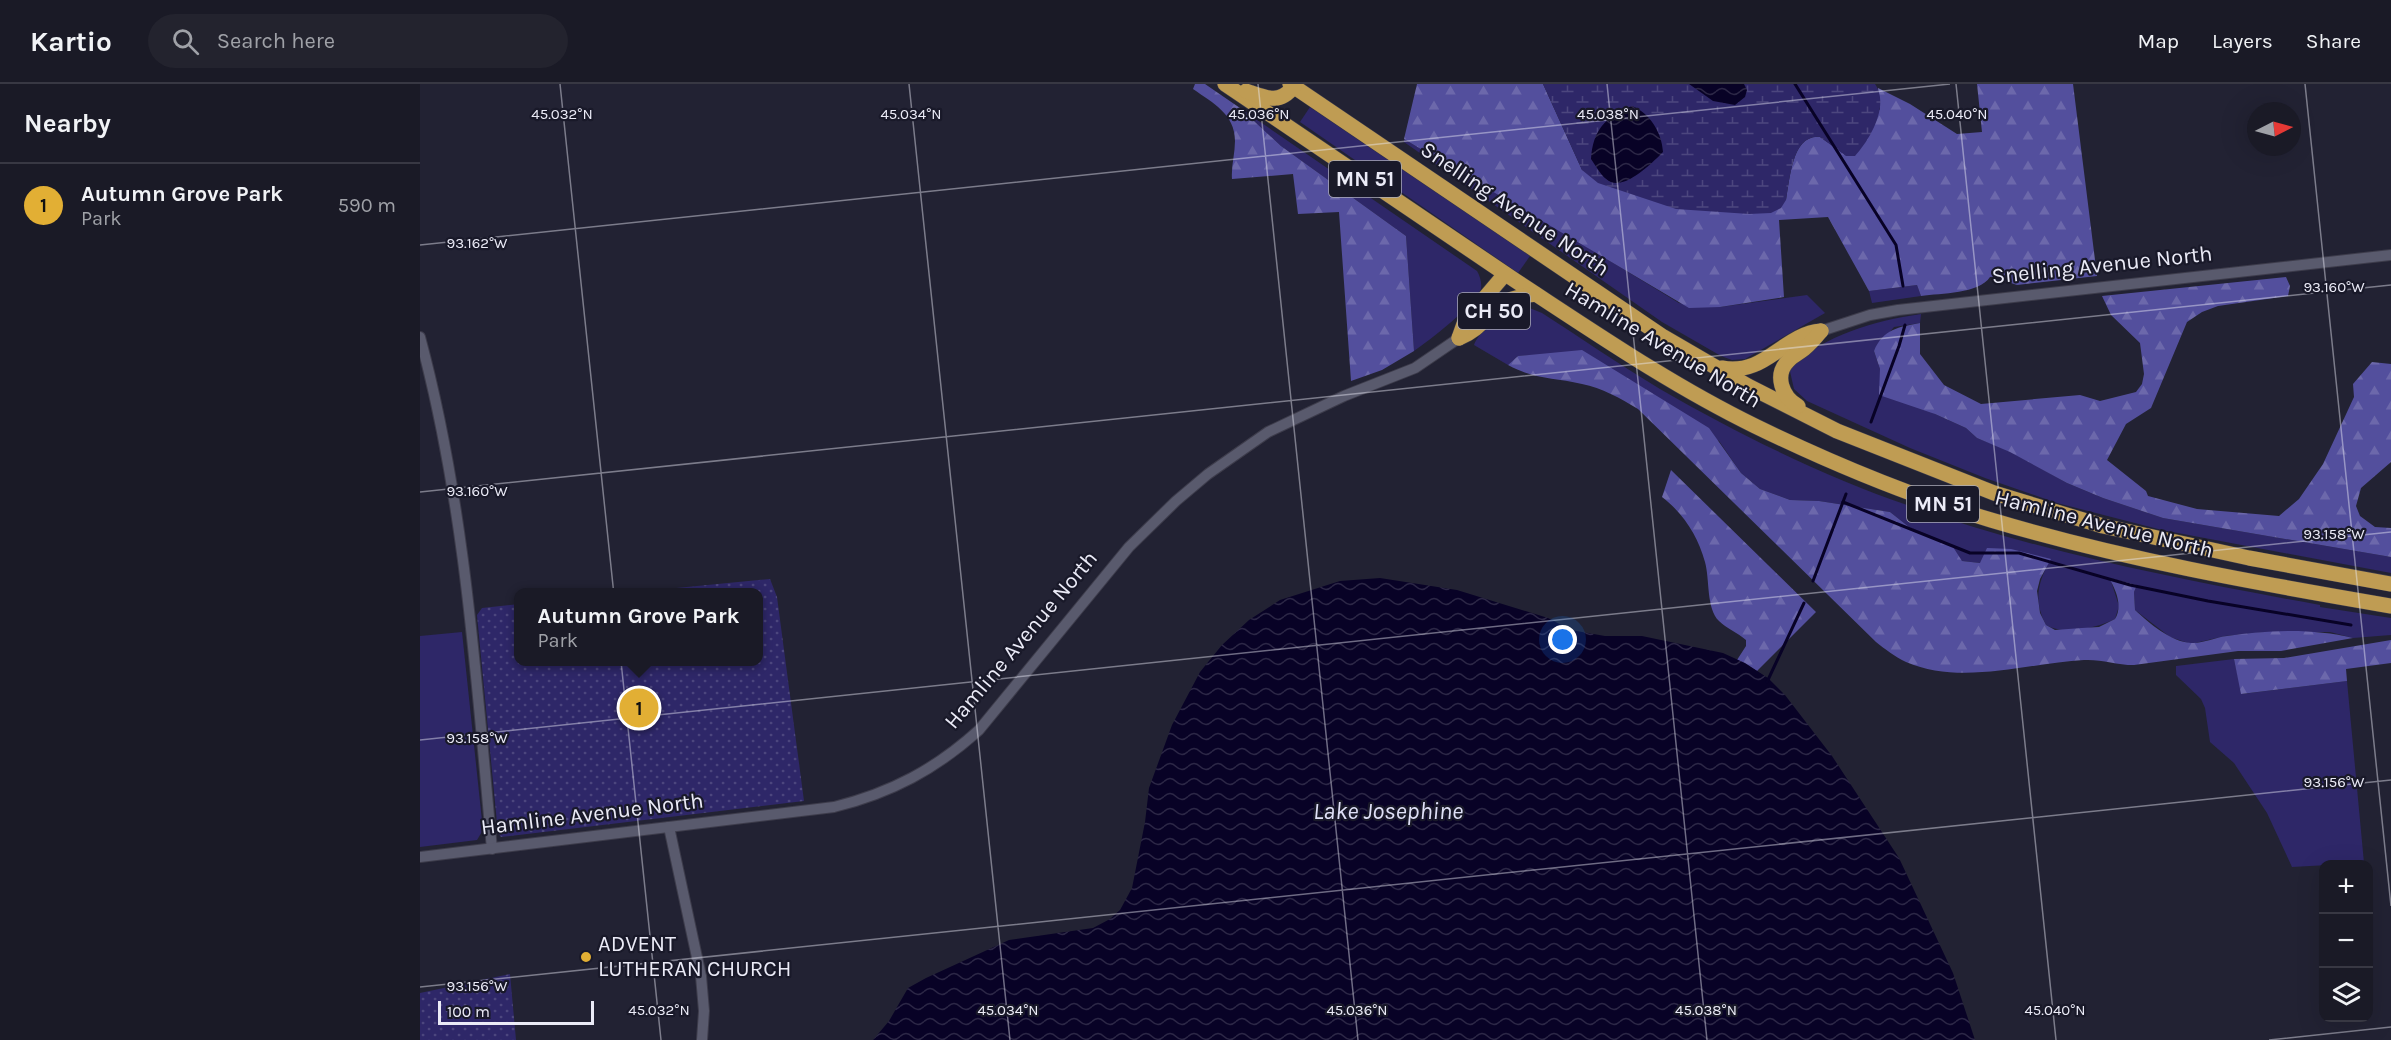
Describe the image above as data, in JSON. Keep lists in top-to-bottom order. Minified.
{"streets":{"highway":["MN 51","Snelling Avenue North","CH 50","Hamline Avenue North"]},"crossings":[["MN 51","CH 50"],["MN 51","Hamline Avenue North"],["Snelling Avenue North","Hamline Avenue North"],["CH 50","Hamline Avenue North"]],"water":["Lake Josephine"],"places":["ADVENT LUTHERAN CHURCH"],"scale_bar":"100 m","north":"right","page":{"header":"Kartio","search":"Search here","nav":["Map","Layers","Share"],"heading":"Nearby","list":[{"mark":"1","name":"Autumn Grove Park","note":"Park","value":"590 m"}],"popup":["Autumn Grove Park","Park"],"pins":"1","map_buttons":["+","−"],"scale":"100 m"},"coordinates":["45.032°N","45.034°N","45.036°N","45.038°N","45.040°N","93.162°W","93.160°W","93.158°W","93.156°W"]}
